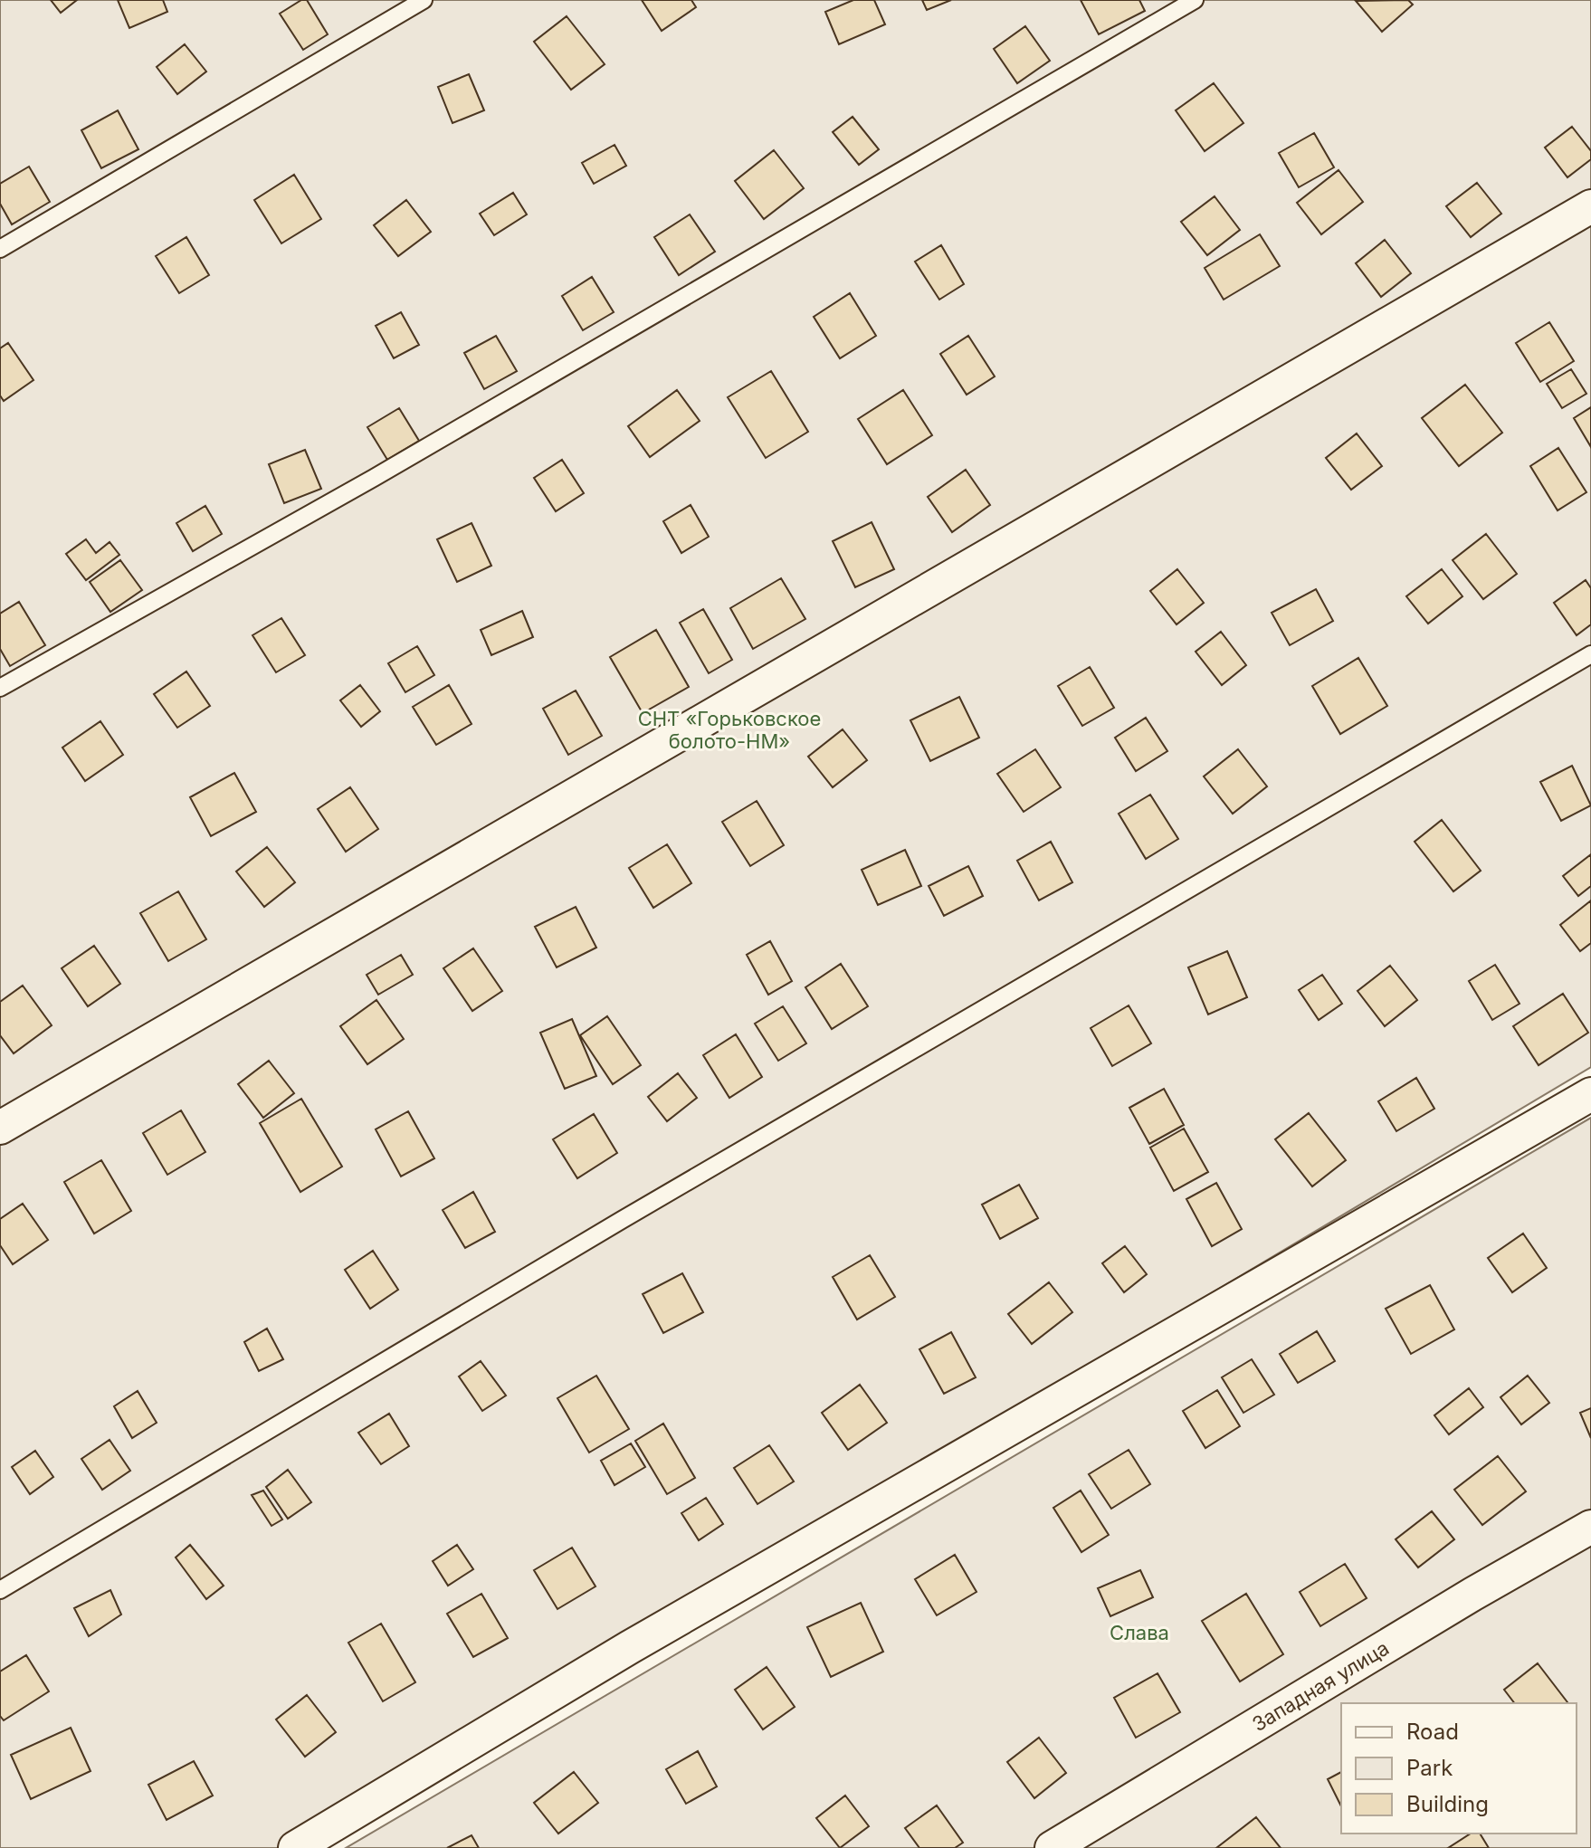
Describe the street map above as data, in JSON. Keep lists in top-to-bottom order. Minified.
{"streets":{"street":["Западная улица"]},"parks":["СНТ «Горьковское болото-НМ»","Слава"],"legend":["Road","Park","Building"]}
